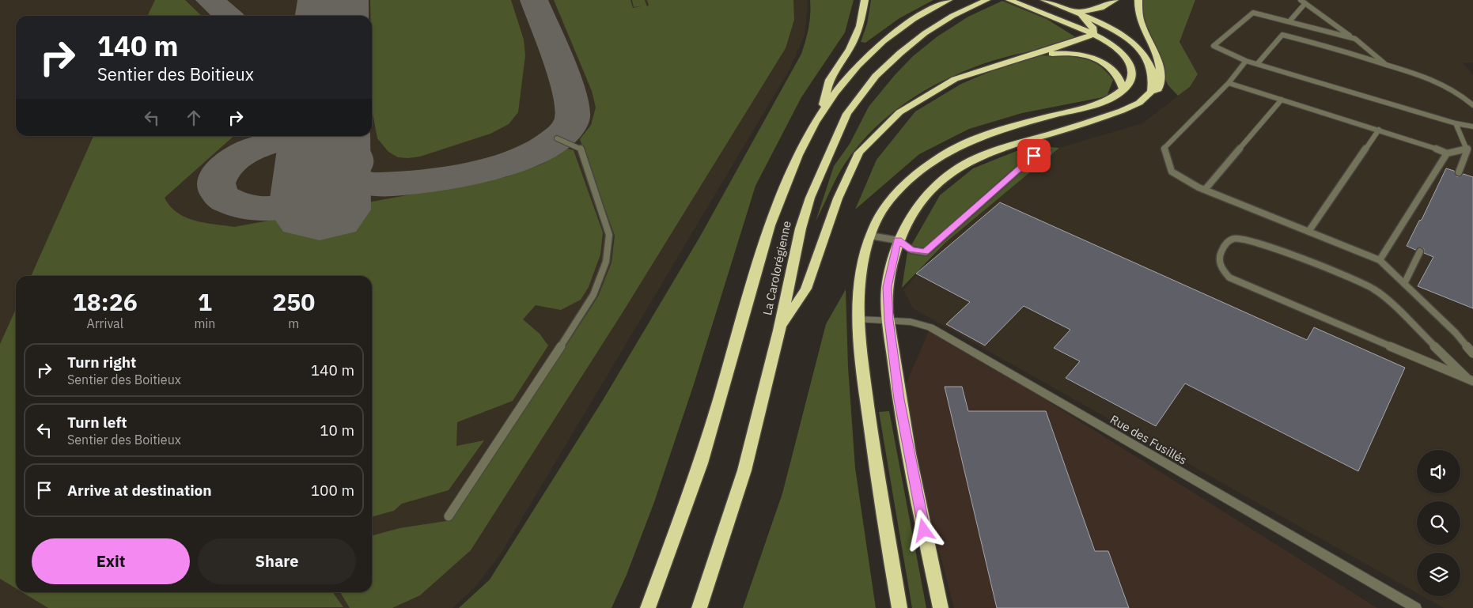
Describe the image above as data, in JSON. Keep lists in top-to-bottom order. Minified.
{"streets":{"highway":["La Carolorégienne"],"street":["Rue des Fusillés"]},"page":{"turn":["140 m","Sentier des Boitieux"],"eta":["18:26","Arrival","1","min","250","m"],"list":[{"name":"Turn right","note":"Sentier des Boitieux","value":"140 m"},{"name":"Turn left","note":"Sentier des Boitieux","value":"10 m"},{"name":"Arrive at destination","value":"100 m"}],"buttons":["Exit","Share"]}}
